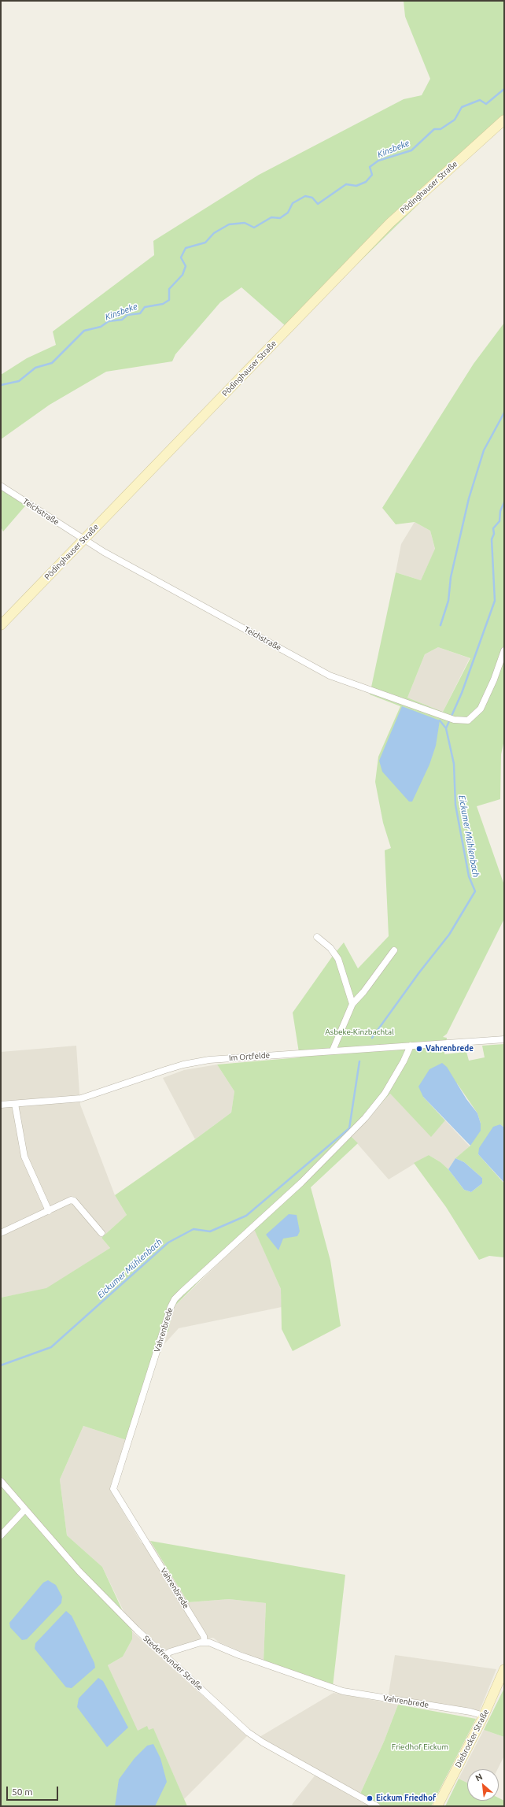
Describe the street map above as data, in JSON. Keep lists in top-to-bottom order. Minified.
{"streets":{"street":["Pödinghauser Straße","Teichstraße","Im Ortfelde","Vahrenbrede","Stedefreunder Straße","Diebrocker Straße"]},"crossings":[["Pödinghauser Straße","Teichstraße"],["Im Ortfelde","Vahrenbrede"],["Vahrenbrede","Diebrocker Straße"]],"water":["Kinsbeke","Eickumer Mühlenbach"],"parks":["Asbeke-Kinzbachtal","Friedhof Eickum"],"places":["Vahrenbrede","Eickum Friedhof"],"scale_bar":"50 m","north":"top left"}
